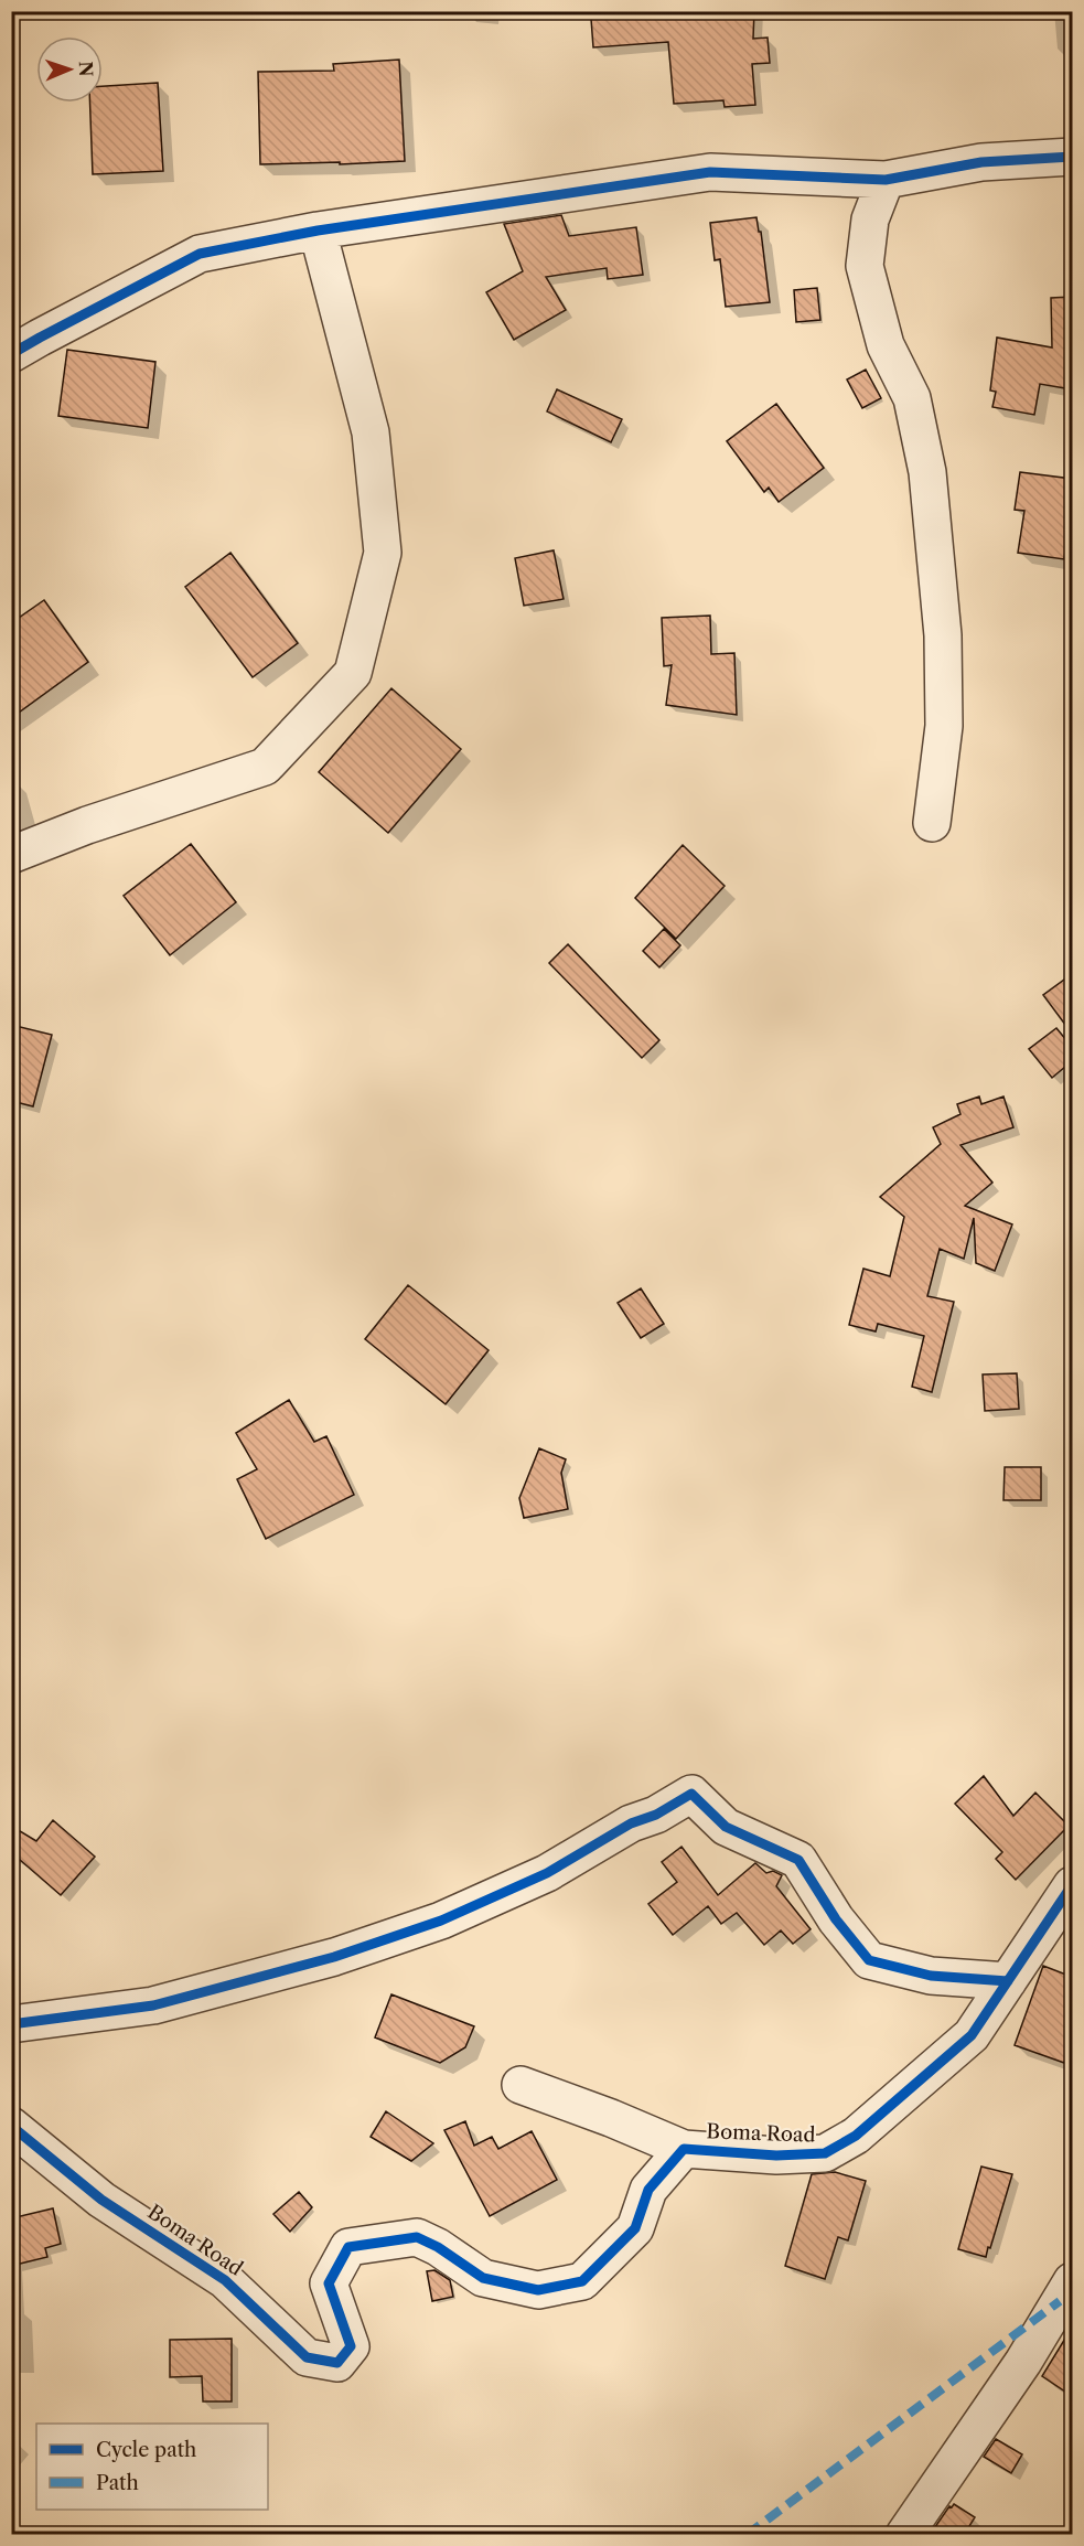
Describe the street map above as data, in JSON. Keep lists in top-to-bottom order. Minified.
{"streets":{"street":["Boma Road"]},"legend":["Cycle path","Path"],"north":"right"}
